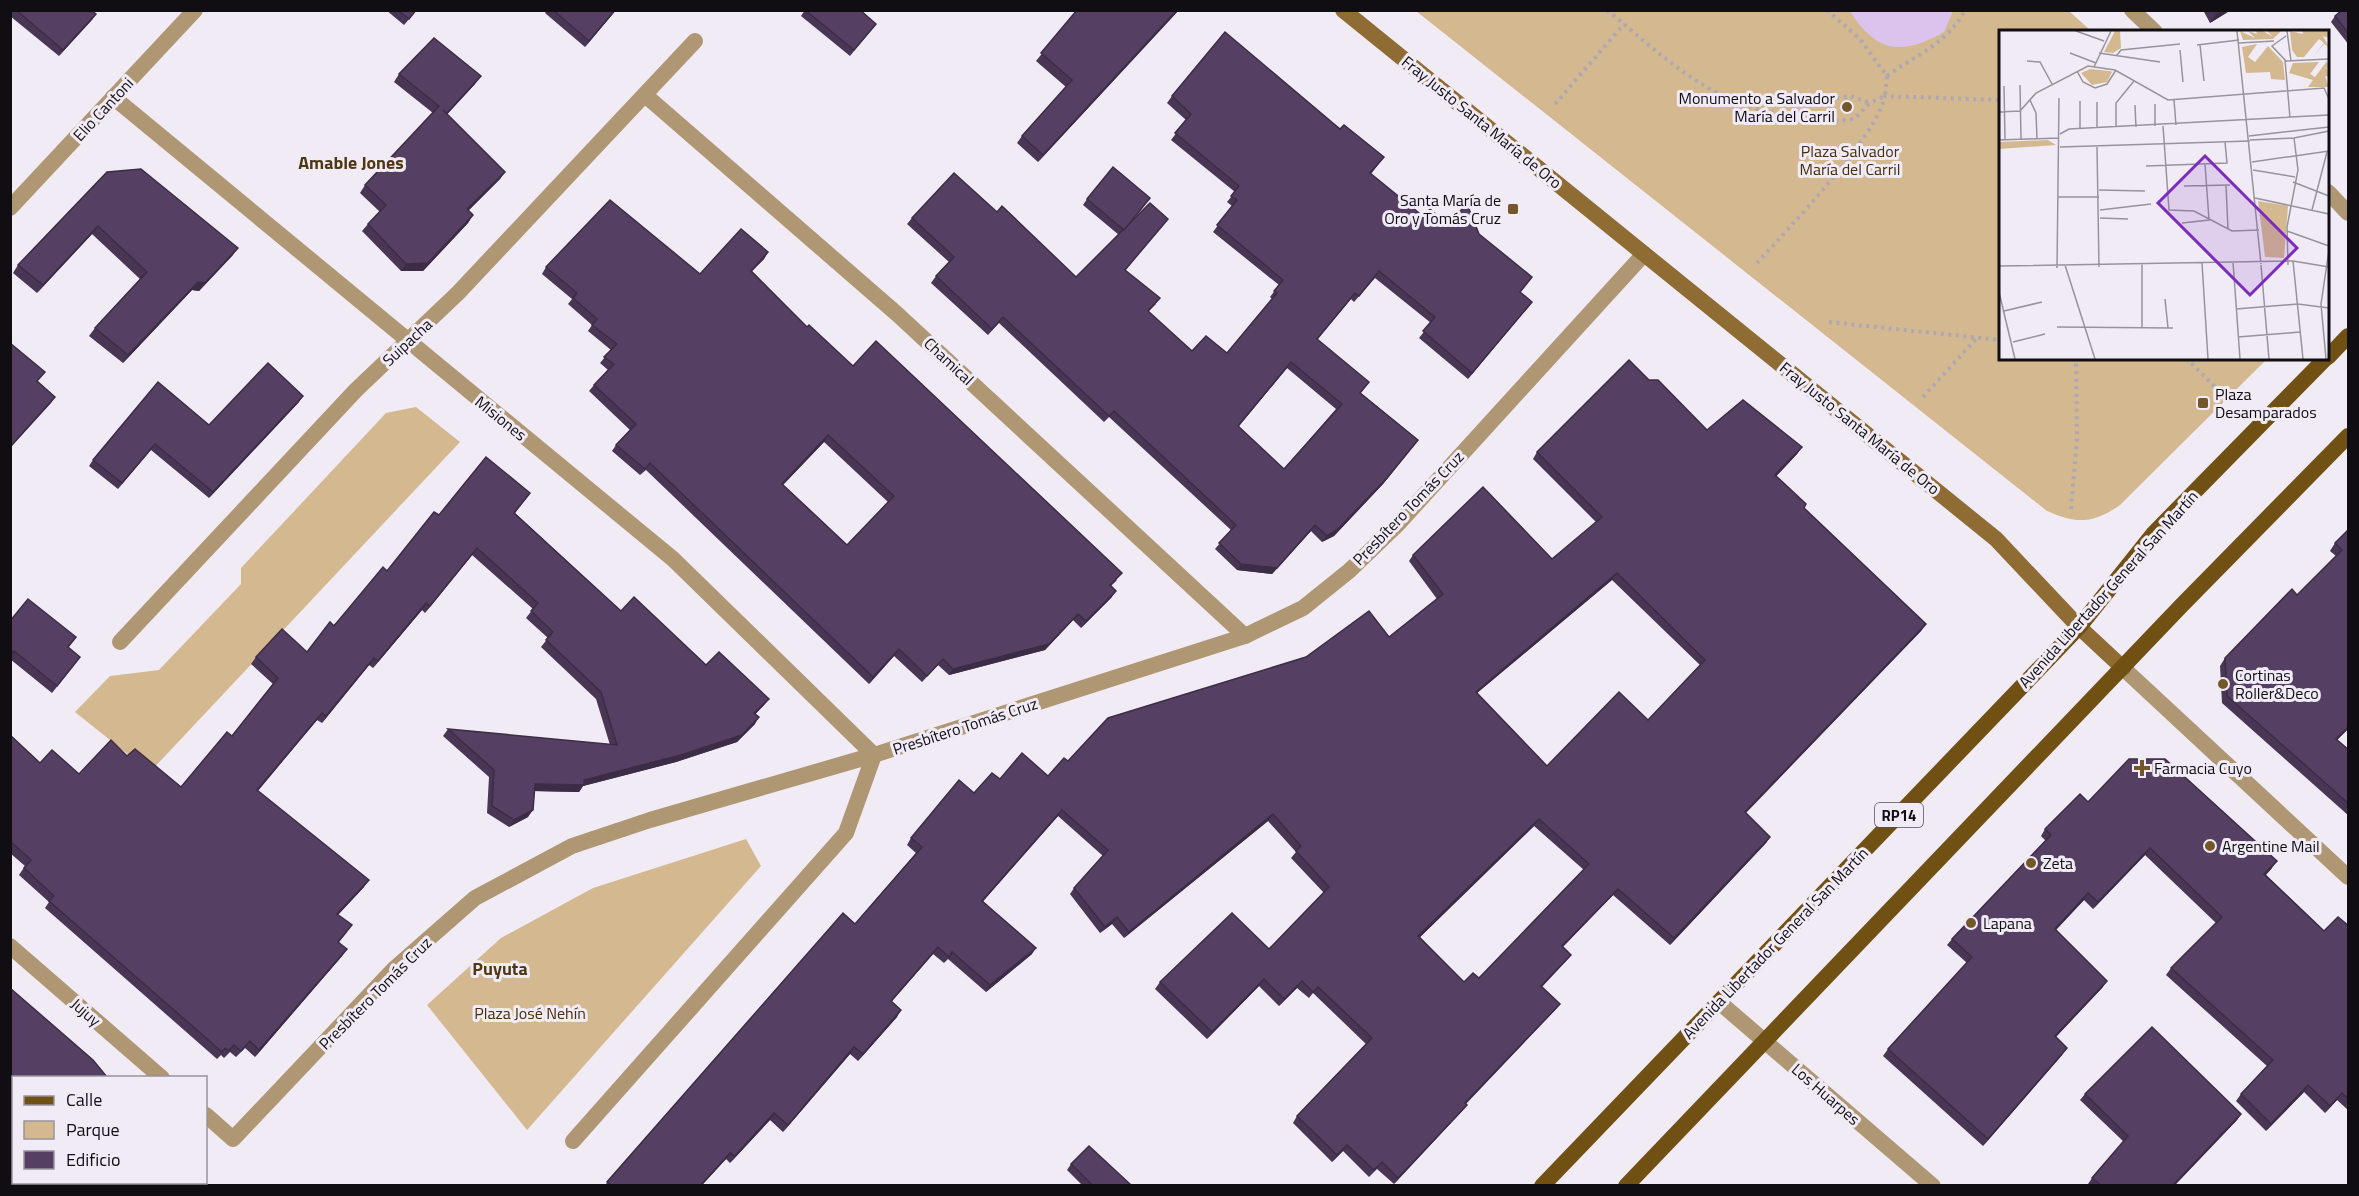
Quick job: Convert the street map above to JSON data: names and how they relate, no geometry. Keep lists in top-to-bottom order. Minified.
{"streets":{"main road":["Fray Justo Santa María de Oro","Avenida Libertador General San Martín","RP14"],"street":["Elio Cantoni","Suipacha","Chamical","Misiones","Presbítero Tomás Cruz","Jujuy","Los Huarpes"]},"crossings":[["Elio Cantoni","Misiones"],["Fray Justo Santa María de Oro","Presbítero Tomás Cruz"],["Fray Justo Santa María de Oro","Avenida Libertador General San Martín"],["Suipacha","Chamical"],["Suipacha","Misiones"],["Chamical","Presbítero Tomás Cruz"],["Misiones","Presbítero Tomás Cruz"],["Avenida Libertador General San Martín","Los Huarpes"]],"districts":["Amable Jones","Puyuta"],"parks":["Plaza Salvador María del Carril","Plaza José Nehín"],"places":{"other":["Monumento a Salvador María del Carril","Cortinas Roller&Deco","Argentine Mail","Zeta","Lapana"],"transit":["Santa María de Oro y Tomás Cruz","Plaza Desamparados"],"health":["Farmacia Cuyo"]},"legend":["Calle","Parque","Edificio"]}
